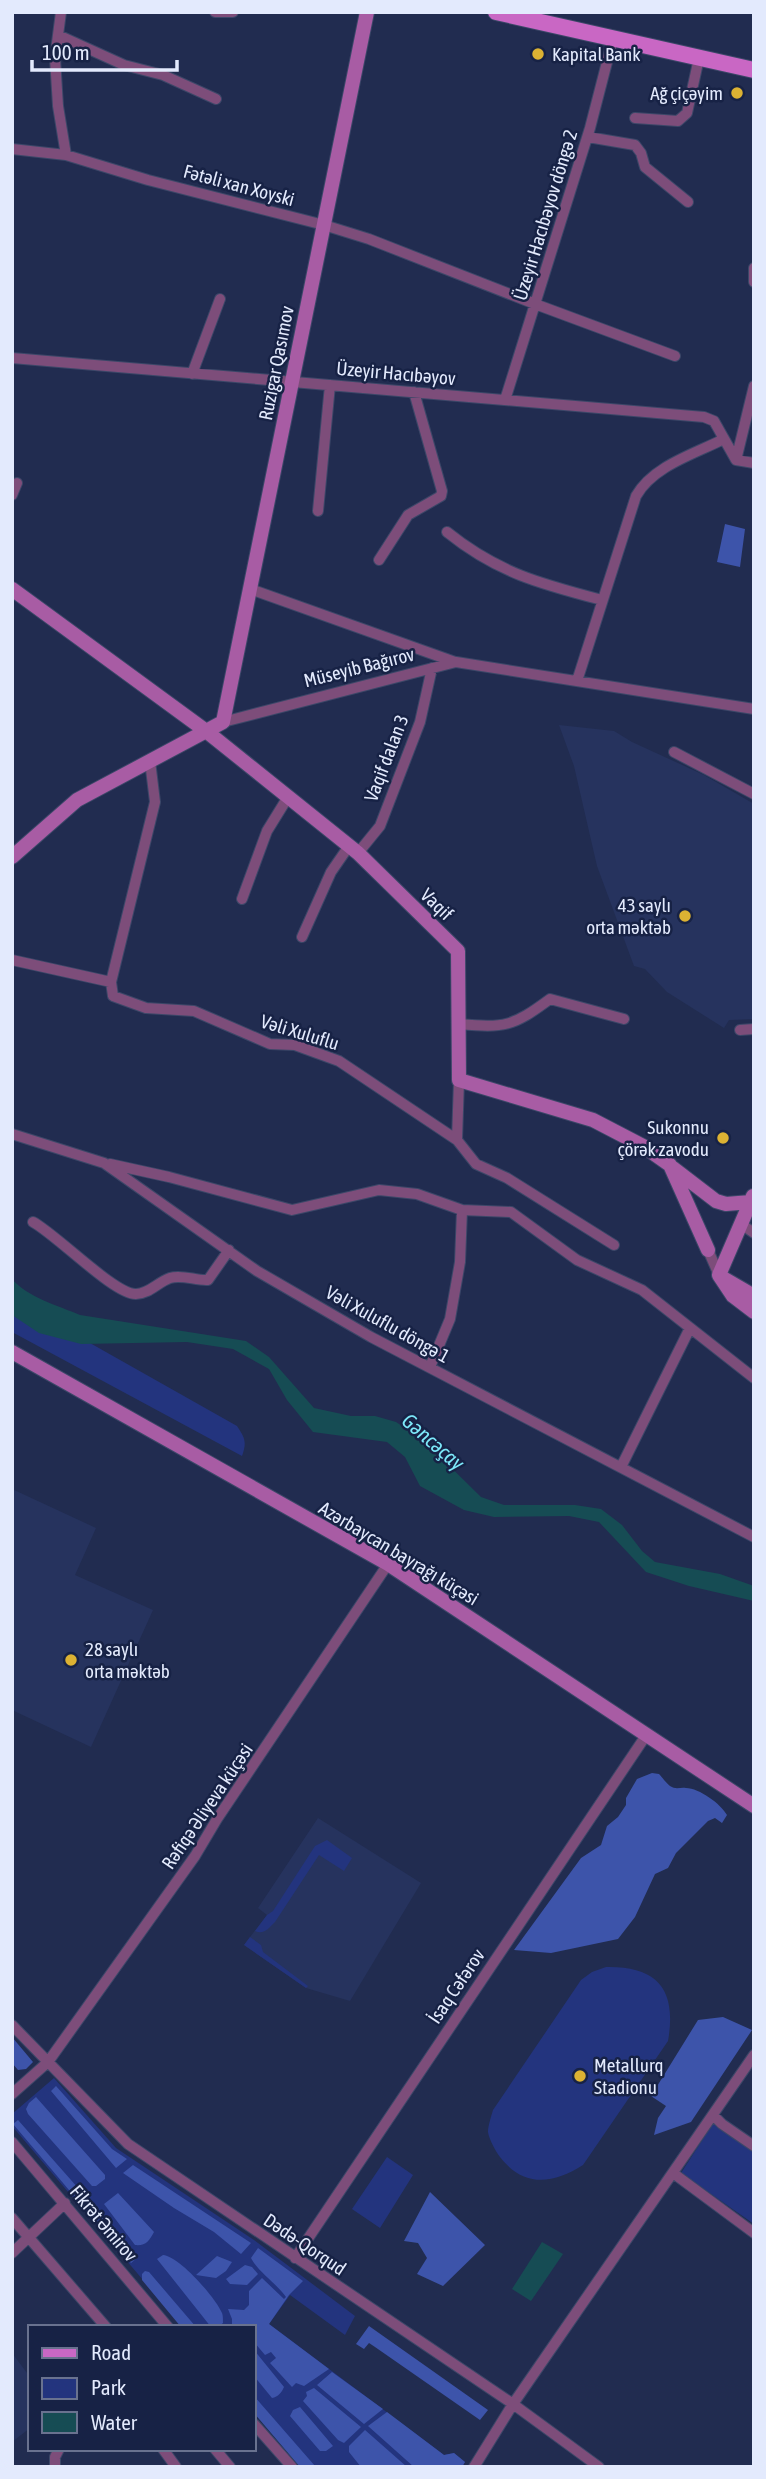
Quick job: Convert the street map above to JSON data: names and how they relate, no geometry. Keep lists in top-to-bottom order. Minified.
{"streets":{"street":["Fətəli xan Xoyski","Üzeyir Hacıbəyov döngə 2","Ruzigar Qasımov","Üzeyir Hacıbəyov","Müseyib Bağırov","Vaqif dalan 3","Vaqif","Vəli Xuluflu","Vəli Xuluflu döngə 1","Azərbaycan bayrağı küçəsi","Rəfiqə Əliyeva küçəsi","İsaq Cəfərov","Fikrət Əmirov","Dədə-Qorqud"]},"crossings":[["Fətəli xan Xoyski","Üzeyir Hacıbəyov döngə 2"],["Fətəli xan Xoyski","Ruzigar Qasımov"],["Üzeyir Hacıbəyov döngə 2","Üzeyir Hacıbəyov"],["Ruzigar Qasımov","Üzeyir Hacıbəyov"],["Ruzigar Qasımov","Müseyib Bağırov"],["Müseyib Bağırov","Vaqif dalan 3"],["Müseyib Bağırov","Vaqif"],["Vaqif dalan 3","Vaqif"],["Azərbaycan bayrağı küçəsi","Rəfiqə Əliyeva küçəsi"],["Azərbaycan bayrağı küçəsi","İsaq Cəfərov"],["Rəfiqə Əliyeva küçəsi","Dədə-Qorqud"],["İsaq Cəfərov","Dədə-Qorqud"]],"water":["Gəncəçay"],"places":["Kapital Bank","Ağ çiçəyim","43 saylı orta məktəb","Sukonnu çörək zavodu","28 saylı orta məktəb","Metallurq Stadionu"],"legend":["Road","Park","Water"],"scale_bar":"100 m"}
